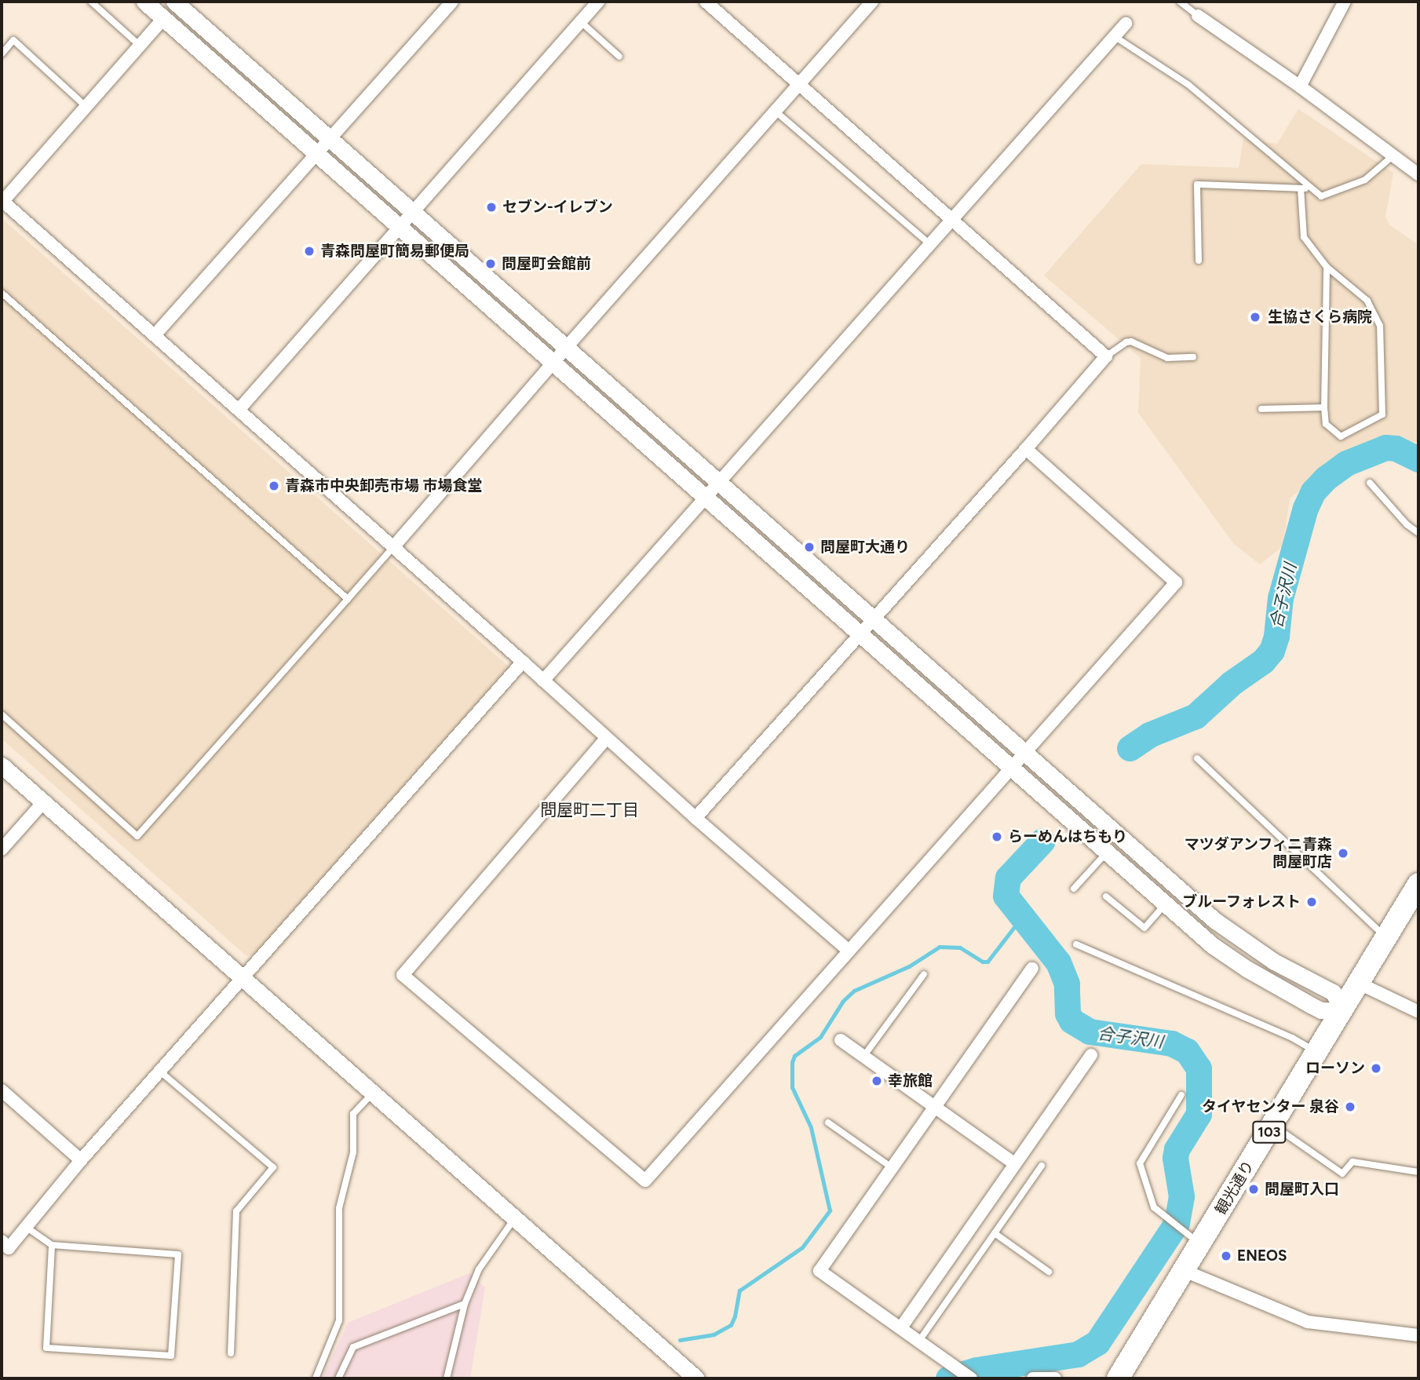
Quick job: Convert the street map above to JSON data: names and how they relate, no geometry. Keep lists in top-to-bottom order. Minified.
{"streets":{"highway":["103","観光通り"]},"districts":["問屋町二丁目"],"water":["合子沢川"],"places":["セブン-イレブン","青森問屋町簡易郵便局","問屋町会館前","生協さくら病院","青森市中央卸売市場 市場食堂","問屋町大通り","らーめんはちもり","マツダアンフィニ青森 問屋町店","ブルーフォレスト","ローソン","幸旅館","タイヤセンター 泉谷","問屋町入口","ENEOS"]}
